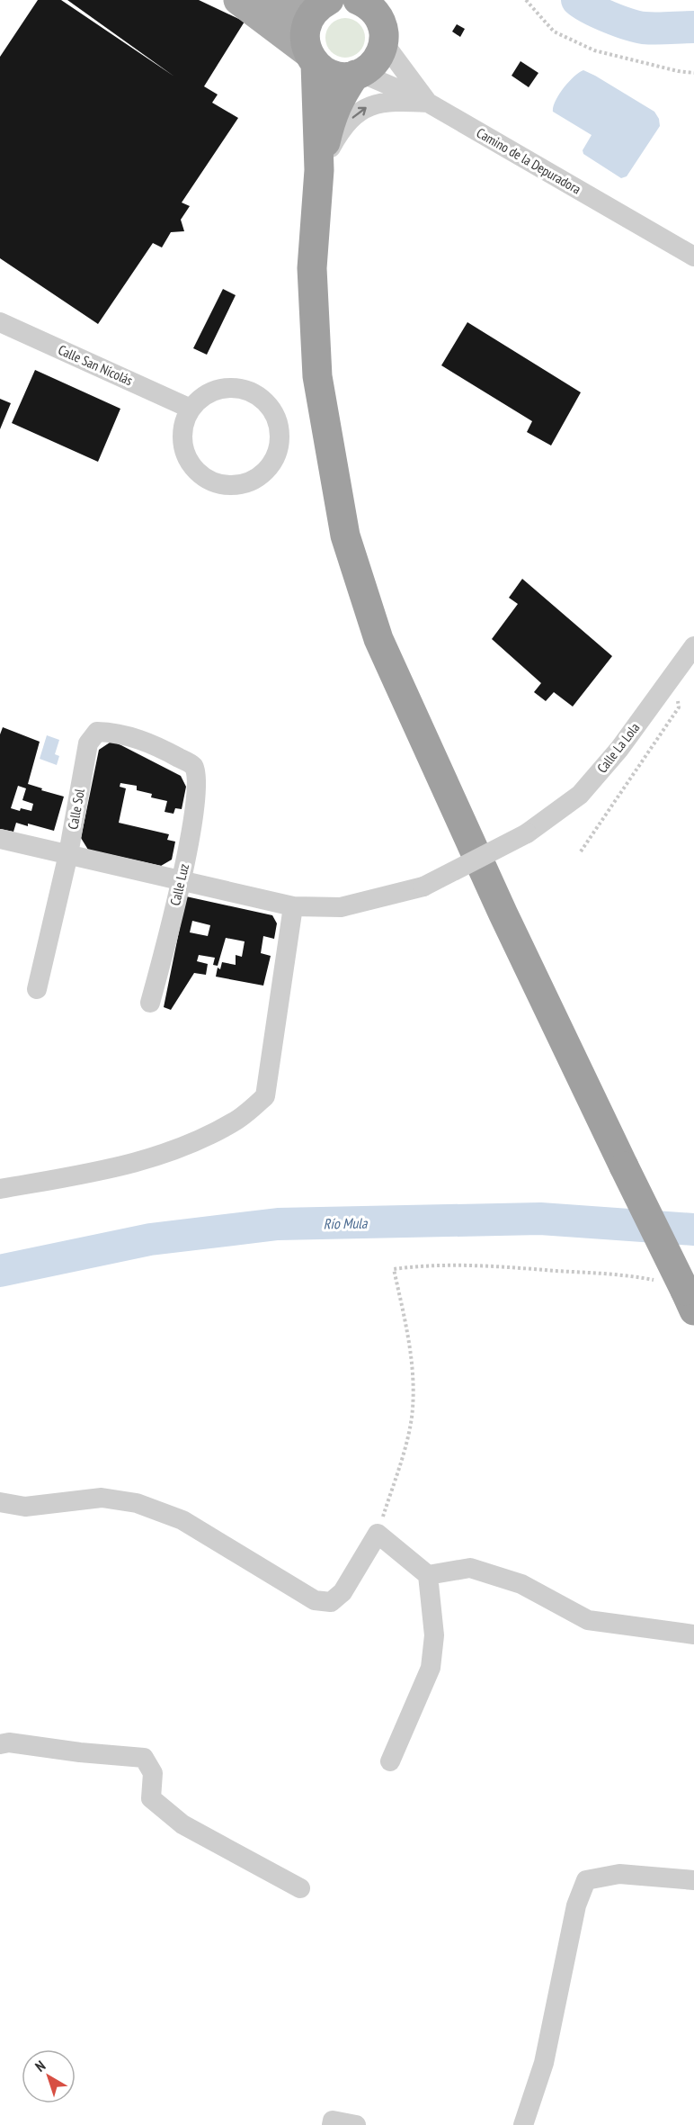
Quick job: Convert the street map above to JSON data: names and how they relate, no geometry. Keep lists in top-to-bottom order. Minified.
{"streets":{"street":["Camino de la Depuradora","Calle San Nicolás","Calle La Lola","Calle Sol","Calle Luz"]},"crossings":[["Calle La Lola","Calle Sol"],["Calle La Lola","Calle Luz"],["Calle Sol","Calle Luz"]],"water":["Río Mula"],"north":"top left"}
